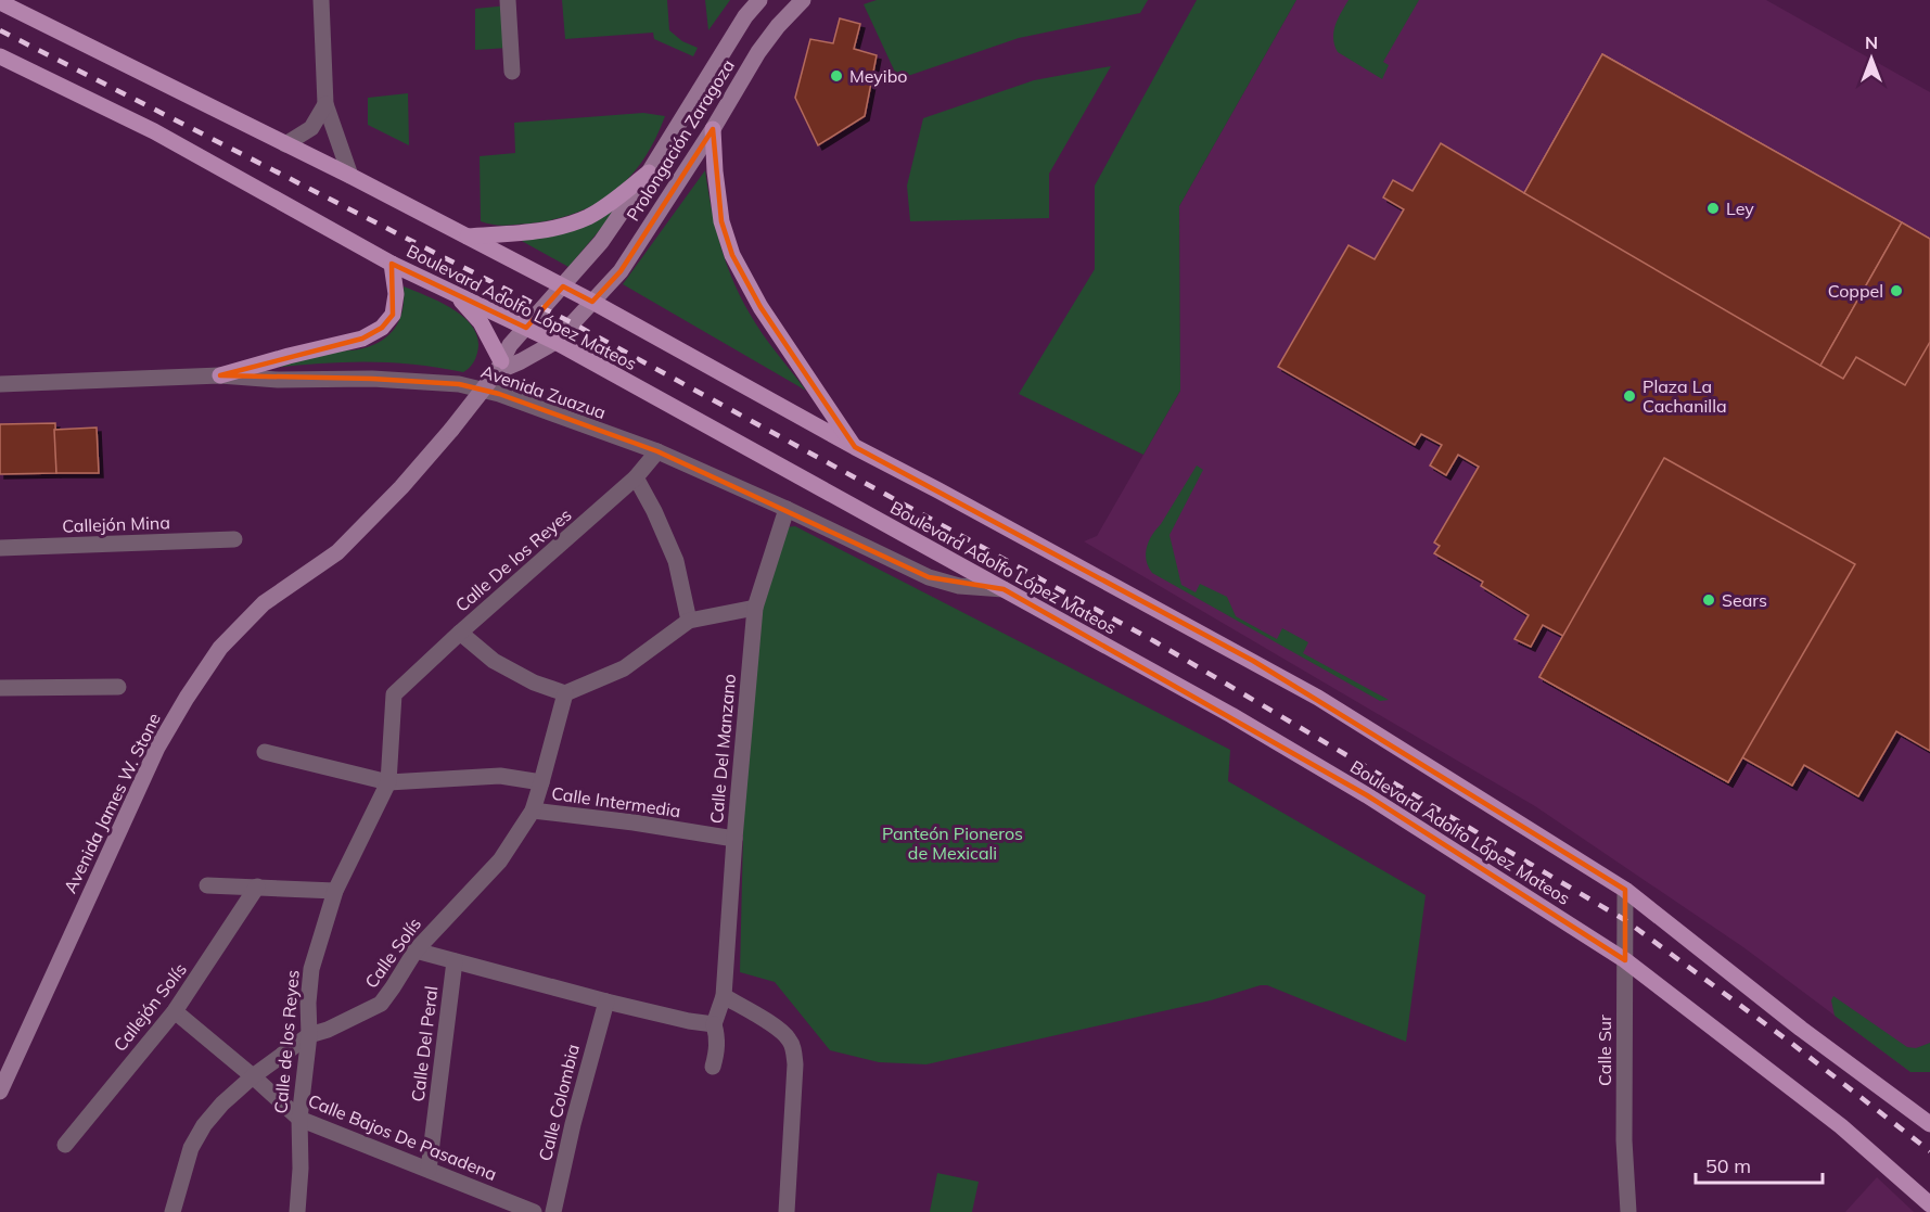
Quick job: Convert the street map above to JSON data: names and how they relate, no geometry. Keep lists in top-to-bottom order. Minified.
{"streets":{"main road":["Prolongación Zaragoza","Boulevard Adolfo López Mateos","Avenida James W. Stone"],"street":["Avenida Zuazua","Callejón Mina","Calle De los Reyes","Calle Del Manzano","Calle Intermedia","Calle Solís","Callejón Solís","Calle de los Reyes","Calle Del Peral","Calle Sur","Calle Colombia","Calle Bajos De Pasadena"]},"crossings":[["Prolongación Zaragoza","Boulevard Adolfo López Mateos"],["Prolongación Zaragoza","Avenida James W. Stone"],["Boulevard Adolfo López Mateos","Avenida Zuazua"],["Boulevard Adolfo López Mateos","Avenida James W. Stone"],["Boulevard Adolfo López Mateos","Calle Sur"],["Avenida Zuazua","Calle De los Reyes"],["Avenida Zuazua","Calle Del Manzano"],["Calle De los Reyes","Calle de los Reyes"],["Calle Del Manzano","Calle Intermedia"],["Calle Intermedia","Calle Solís"],["Calle Intermedia","Calle de los Reyes"],["Calle Solís","Calle de los Reyes"],["Calle Solís","Calle Bajos De Pasadena"],["Callejón Solís","Calle Bajos De Pasadena"],["Calle de los Reyes","Calle Bajos De Pasadena"],["Calle Del Peral","Calle Bajos De Pasadena"]],"parks":["Panteón Pioneros de Mexicali"],"places":["Meyibo","Ley","Coppel","Plaza La Cachanilla","Sears"],"scale_bar":"50 m","north":"top"}
